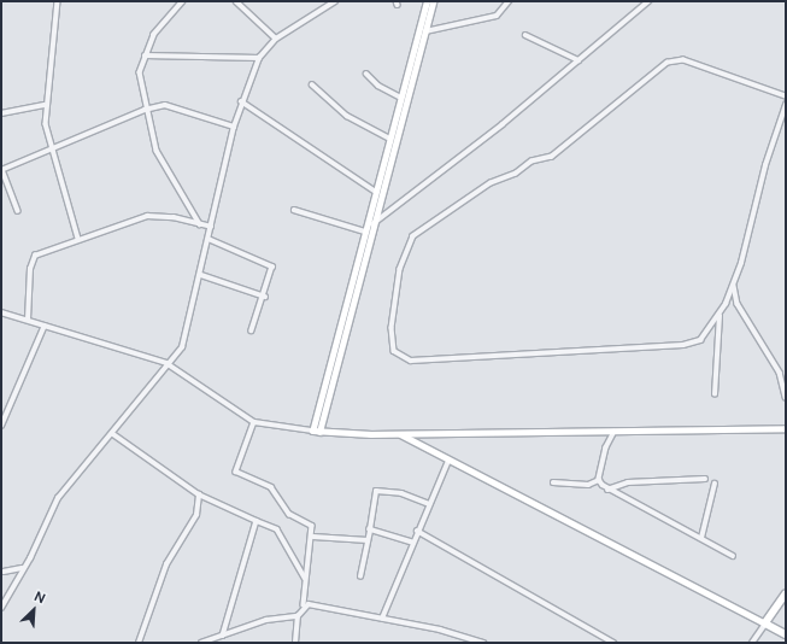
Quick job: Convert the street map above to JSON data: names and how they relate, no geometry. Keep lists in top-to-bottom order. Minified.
{"north":"top right"}
